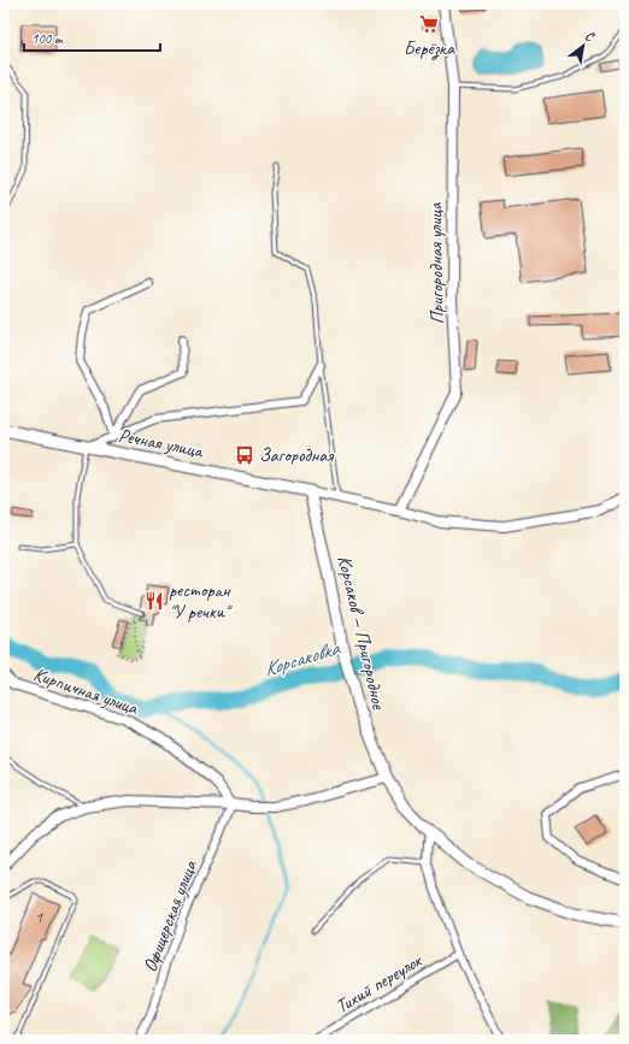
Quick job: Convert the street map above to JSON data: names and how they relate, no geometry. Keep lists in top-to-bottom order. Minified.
{"streets":{"main road":["Речная улица","Корсаков — Пригородное"],"street":["Пригородная улица","Кирпичная улица","Офицерская улица","Тихий переулок"]},"crossings":[["Речная улица","Корсаков — Пригородное"],["Кирпичная улица","Офицерская улица"]],"water":["Корсаковка"],"places":{"supermarket":["Берёзка"],"bus stop":["Загородная"],"restaurant":["ресторан \"У речки\""]},"house_numbers":["1"],"scale_bar":"100 m","north":"top right"}
